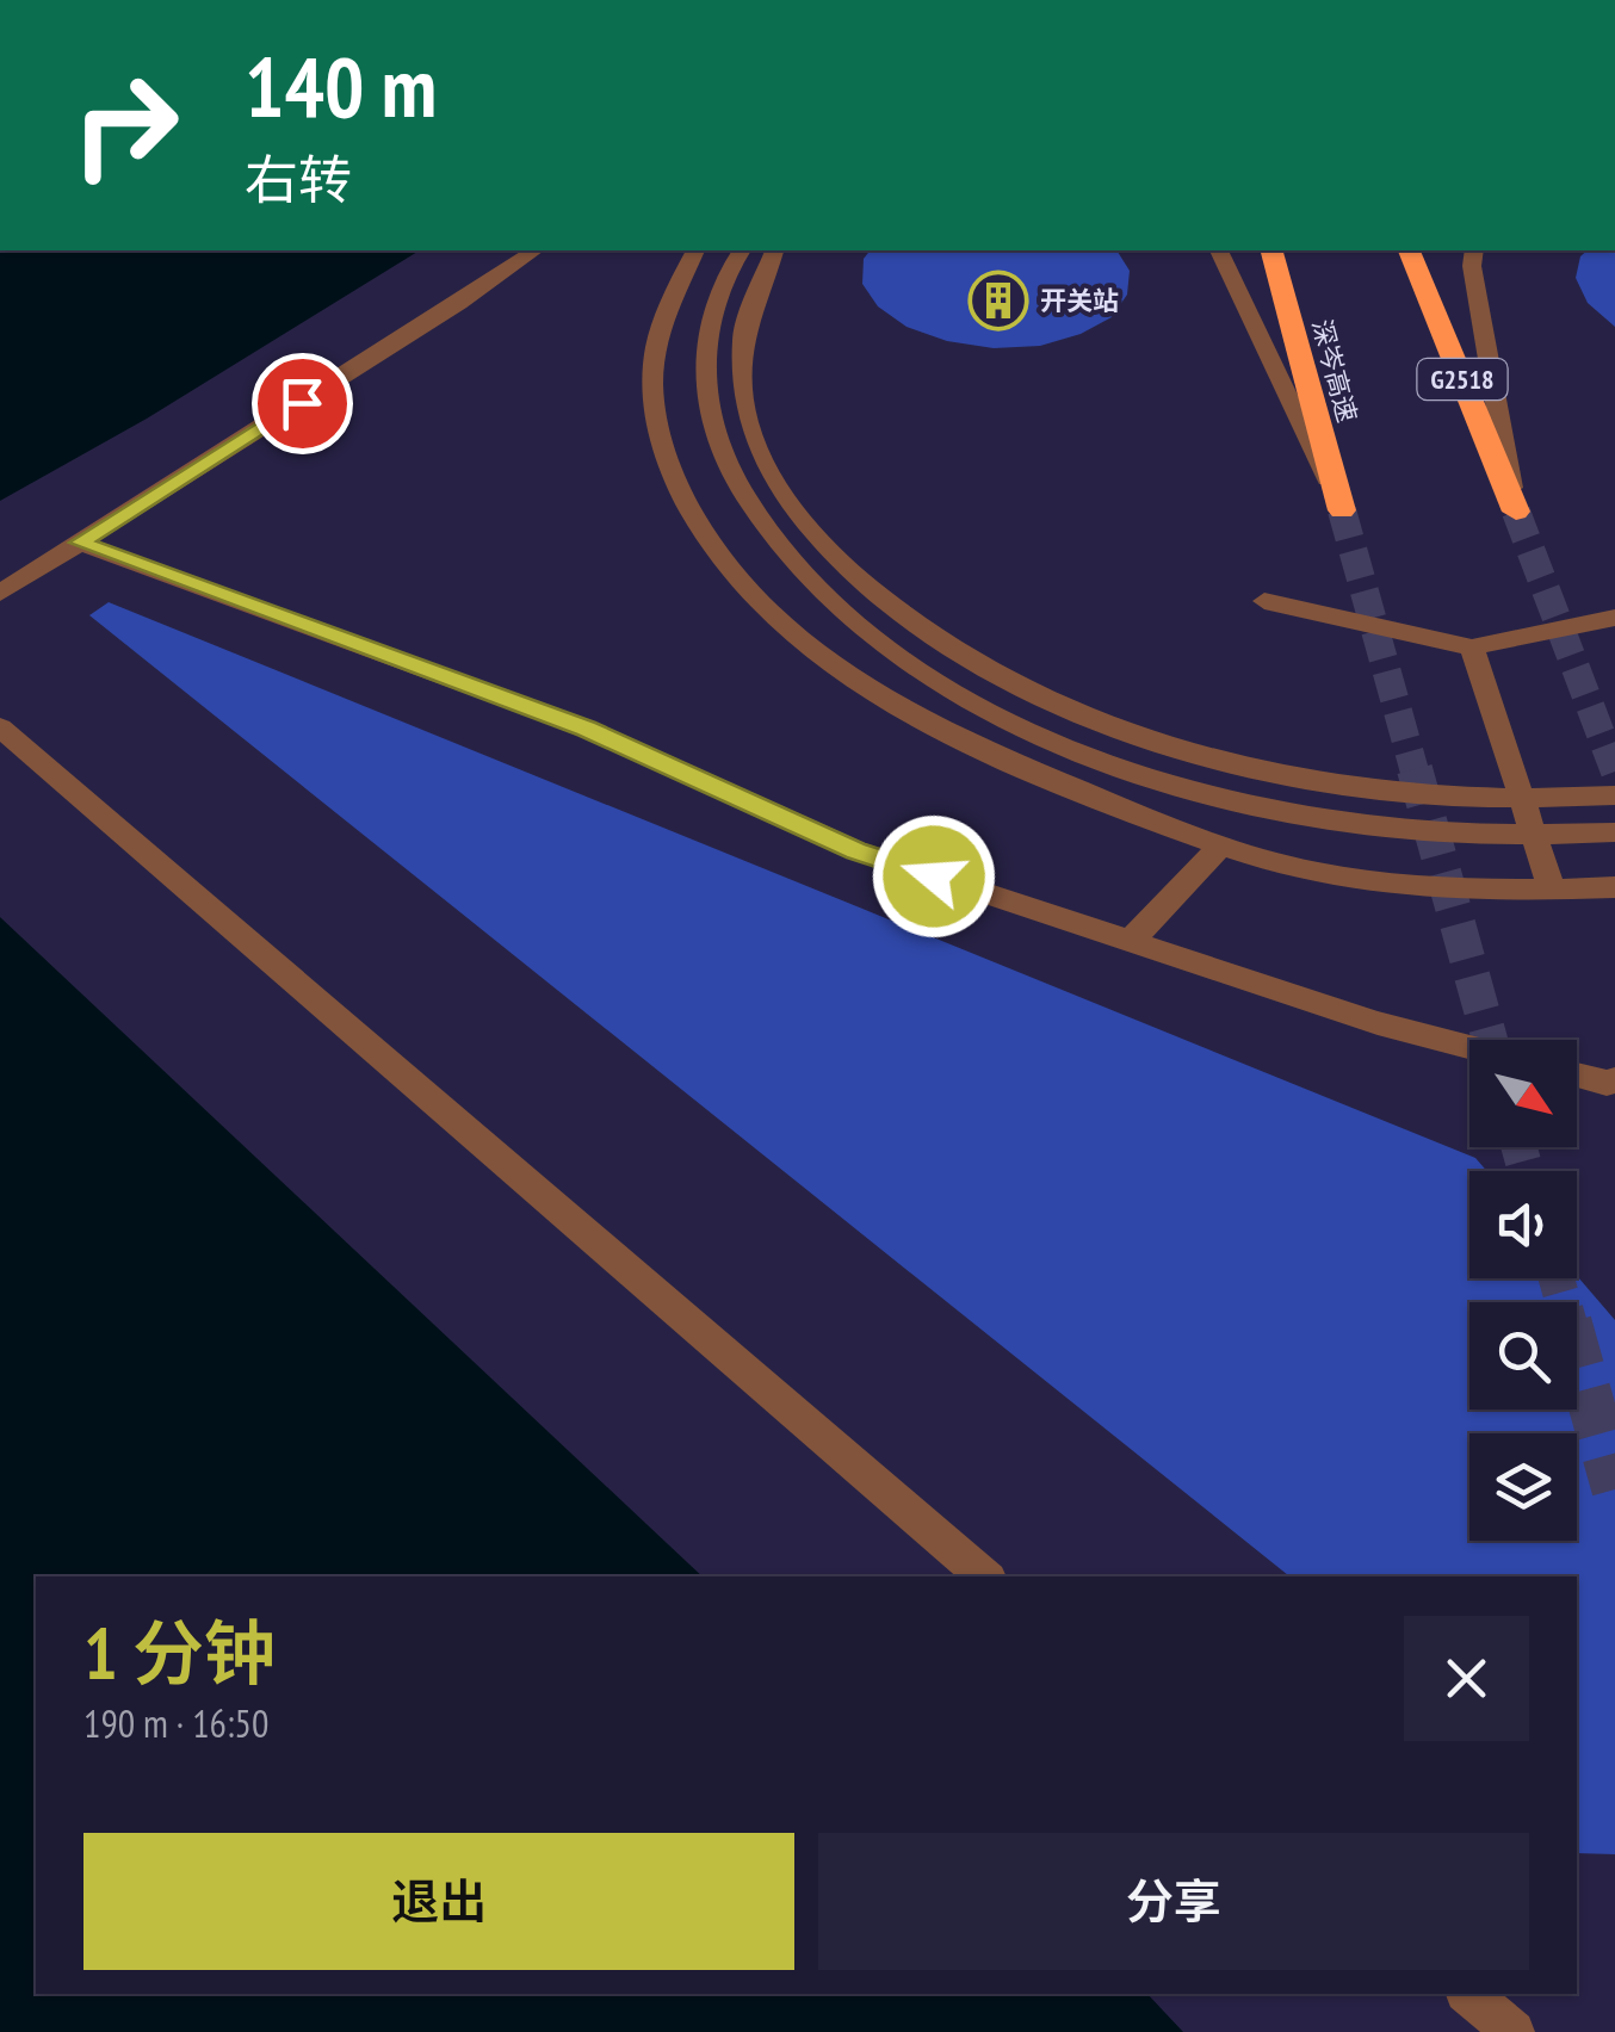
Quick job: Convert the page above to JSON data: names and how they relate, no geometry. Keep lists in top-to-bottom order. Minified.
{"streets":{"highway":["深岑高速","G2518"]},"places":{"building":["开关站"]},"north":"bottom right","page":{"turn":["140 m","右转"],"heading":["1 分钟","190 m · 16:50"],"buttons":["退出","分享"]}}
